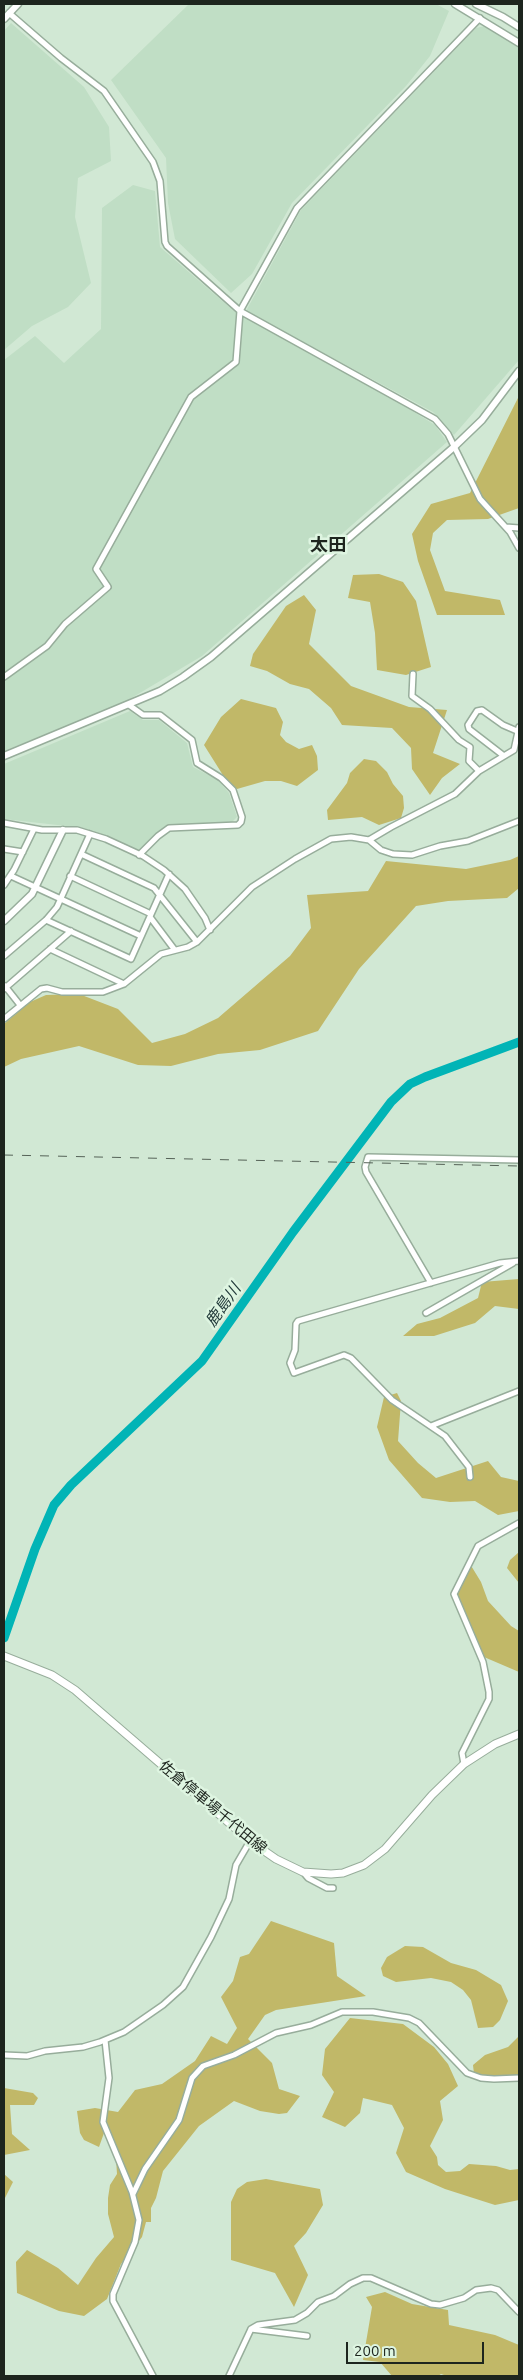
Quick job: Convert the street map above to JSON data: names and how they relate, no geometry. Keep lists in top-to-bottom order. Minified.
{"streets":{"main road":["佐倉停車場千代田線"]},"districts":["太田"],"water":["鹿島川"],"scale_bar":"200 m"}
